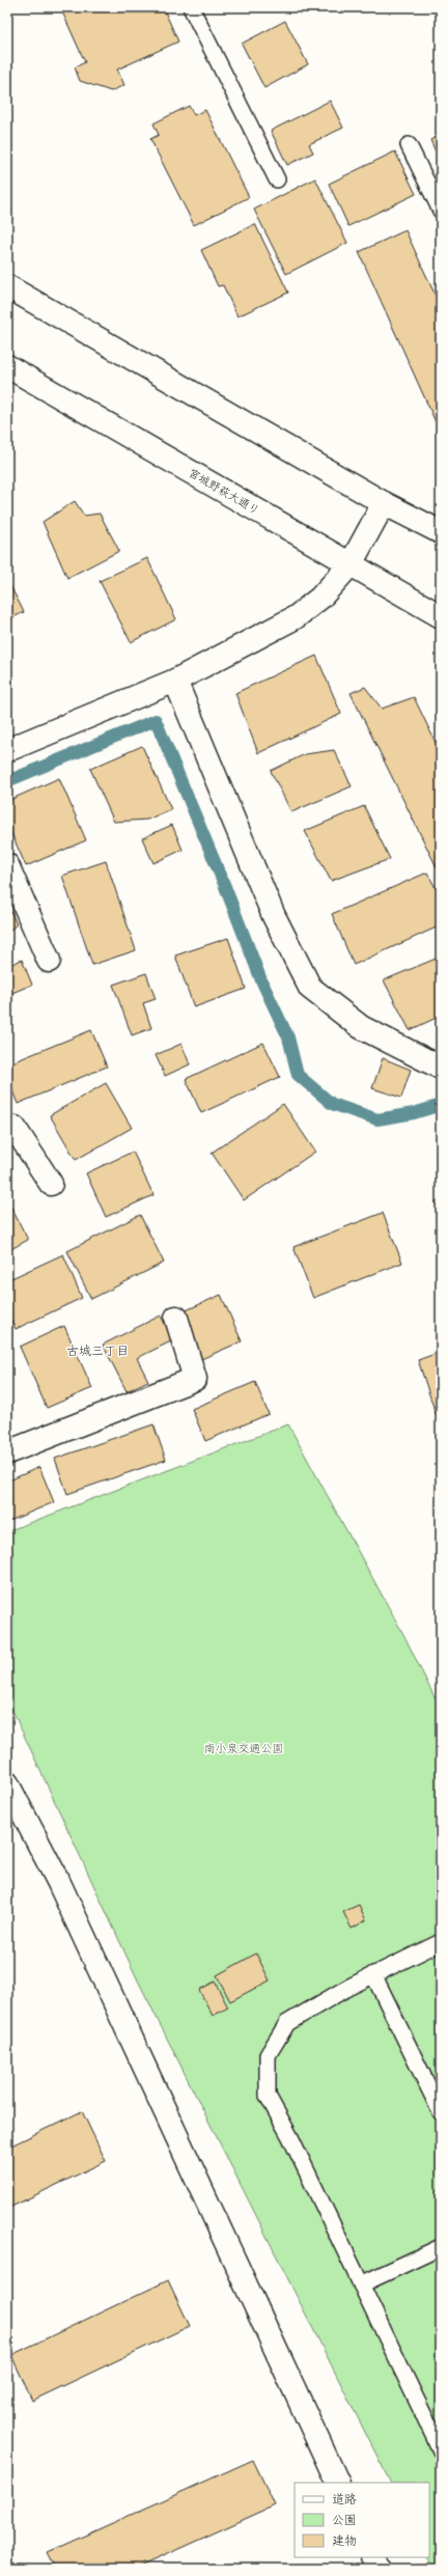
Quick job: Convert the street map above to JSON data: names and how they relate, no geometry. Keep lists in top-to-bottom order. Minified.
{"streets":{"street":["宮城野萩大通り"]},"districts":["古城三丁目"],"parks":["南小泉交通公園"],"legend":["道路","公園","建物"]}
